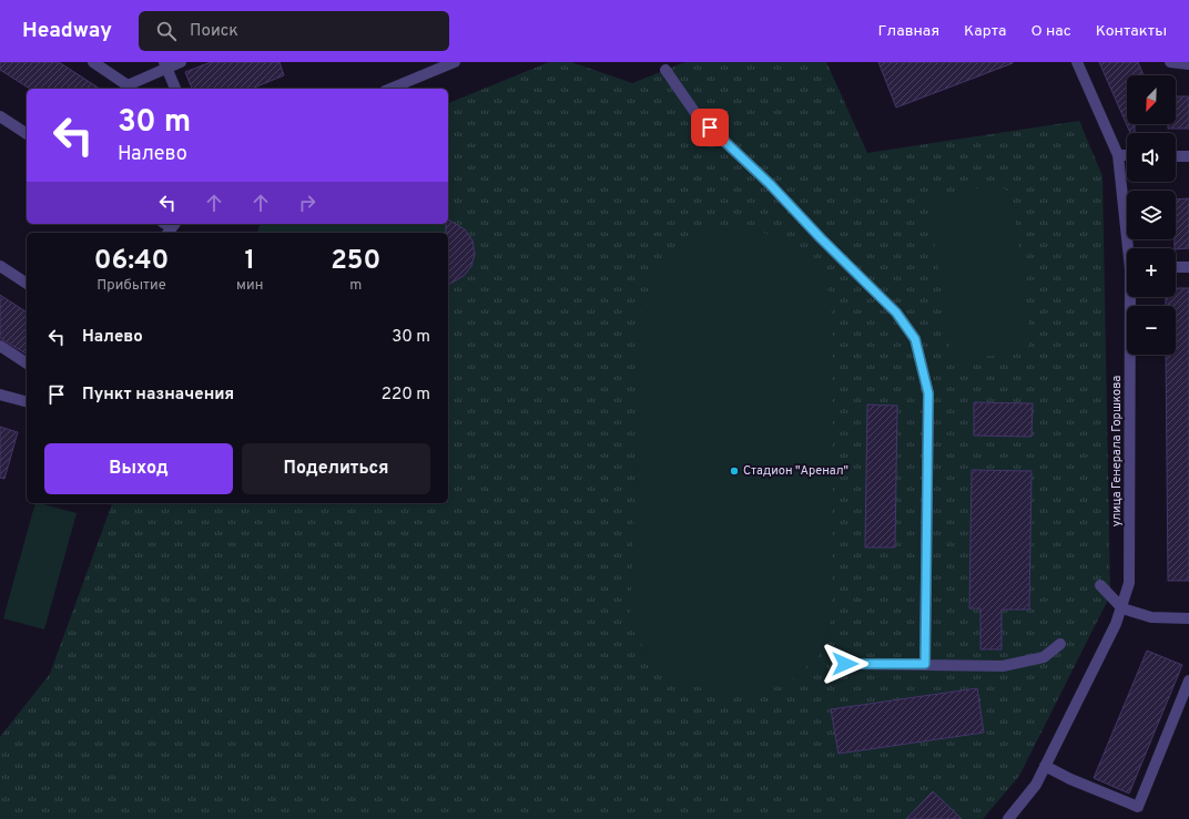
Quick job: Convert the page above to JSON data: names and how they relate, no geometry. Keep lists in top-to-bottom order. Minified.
{"streets":{"street":["улица Генерала Горшкова"]},"places":["Стадион \"Аренал\""],"north":"bottom left","page":{"header":"Headway","search":"Поиск","nav":["Главная","Карта","О нас","Контакты"],"map_buttons":["+","−"],"turn":["30 m","Налево"],"eta":["06:40","Прибытие","1","мин","250","m"],"list":[{"name":"Налево","value":"30 m"},{"name":"Пункт назначения","value":"220 m"}],"buttons":["Выход","Поделиться"]}}
